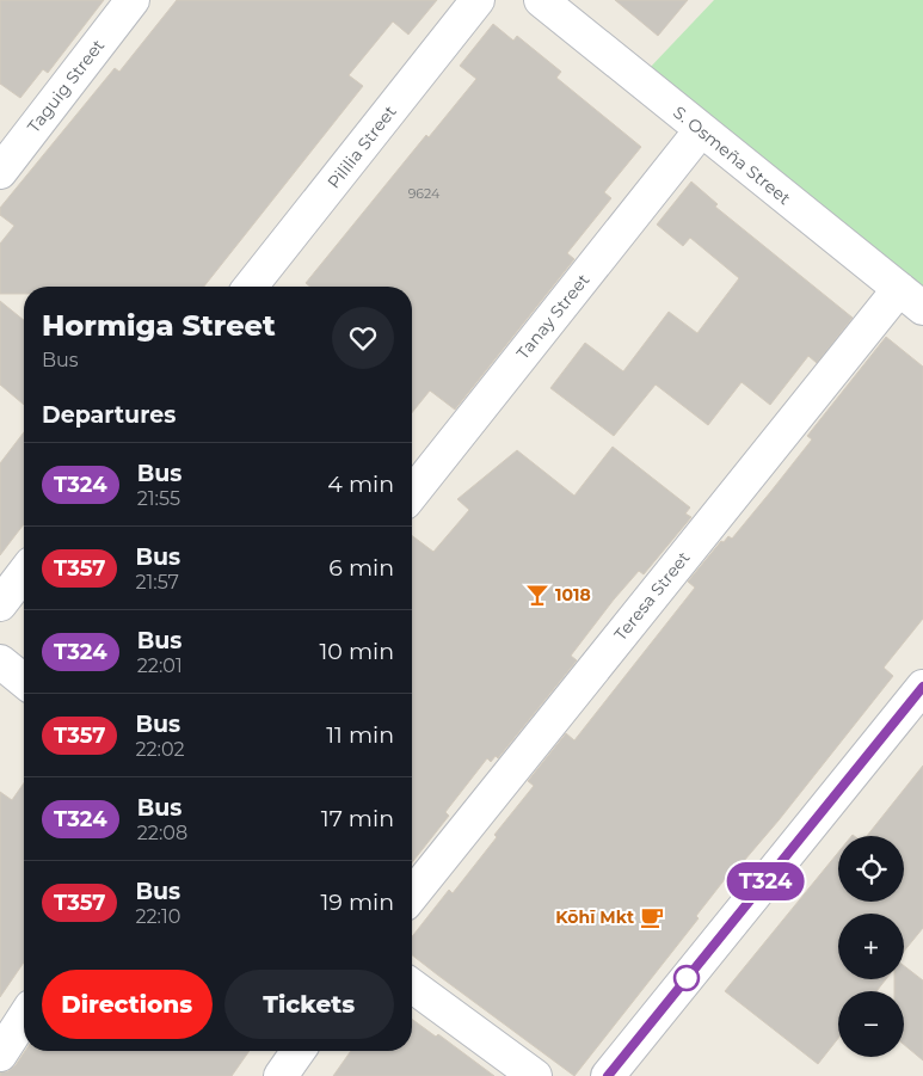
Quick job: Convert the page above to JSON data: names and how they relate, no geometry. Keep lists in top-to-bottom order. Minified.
{"streets":{"street":["Taguig Street","Pililia Street","S. Osmeña Street","Tanay Street","Teresa Street"]},"crossings":[["S. Osmeña Street","Tanay Street"],["S. Osmeña Street","Teresa Street"]],"places":{"bar":["1018"],"cafe":["Kōhī Mkt"]},"lines":["bus line T324"],"house_numbers":["9624"],"page":{"on_map":"T324","heading":[["Hormiga Street","Bus"],"Departures"],"list":[{"mark":"T324","name":"Bus","note":"21:55","value":"4 min"},{"mark":"T357","name":"Bus","note":"21:57","value":"6 min"},{"mark":"T324","name":"Bus","note":"22:01","value":"10 min"},{"mark":"T357","name":"Bus","note":"22:02","value":"11 min"},{"mark":"T324","name":"Bus","note":"22:08","value":"17 min"},{"mark":"T357","name":"Bus","note":"22:10","value":"19 min"}],"map_buttons":["+","−"],"buttons":["Directions","Tickets"]}}
